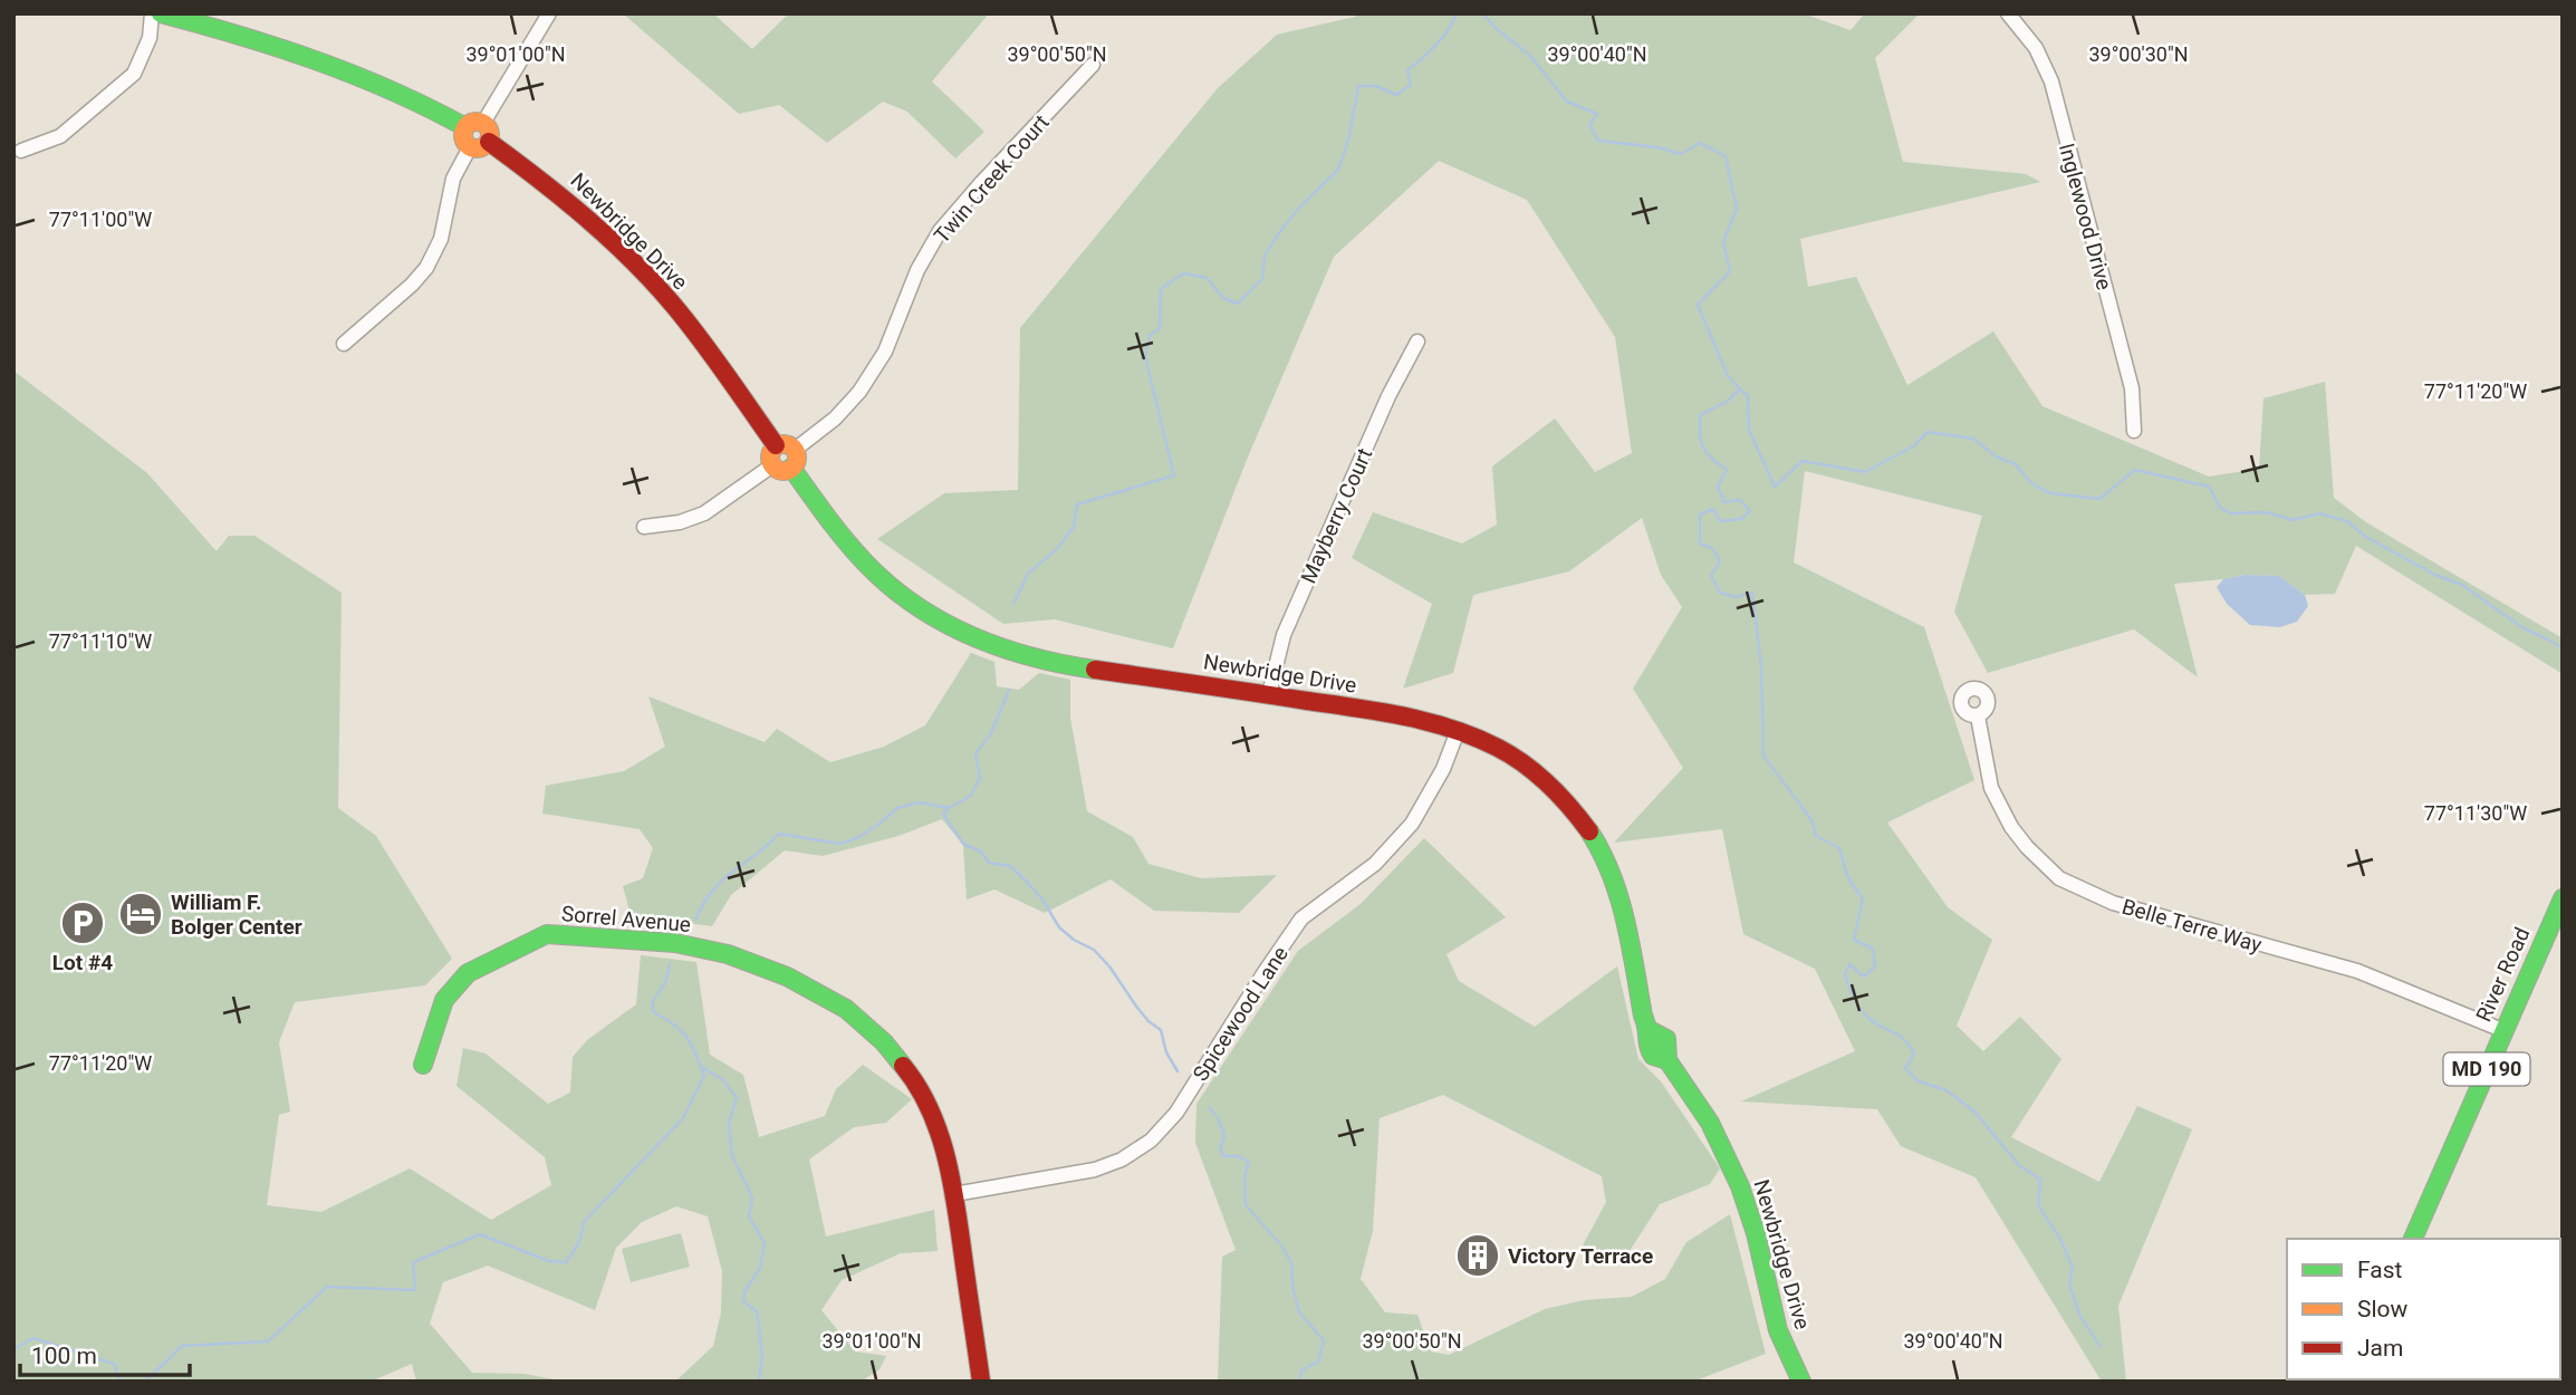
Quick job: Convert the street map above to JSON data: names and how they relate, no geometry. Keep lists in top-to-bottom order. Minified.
{"streets":{"street":["Twin Creek Court","Inglewood Drive","Newbridge Drive","Mayberry Court","Sorrel Avenue","Belle Terre Way","River Road","Spicewood Lane","MD 190"]},"crossings":[["Twin Creek Court","Newbridge Drive"],["Newbridge Drive","Mayberry Court"],["Newbridge Drive","Spicewood Lane"],["Sorrel Avenue","Spicewood Lane"],["Belle Terre Way","River Road"]],"places":{"hotel":["William F. Bolger Center"],"parking":["Lot #4"],"building":["Victory Terrace"]},"legend":["Fast","Slow","Jam"],"scale_bar":"100 m","coordinates":["39°01'00\"N","39°00'50\"N","39°00'40\"N","39°00'30\"N","77°11'00\"W","77°11'20\"W","77°11'10\"W","77°11'30\"W"]}
